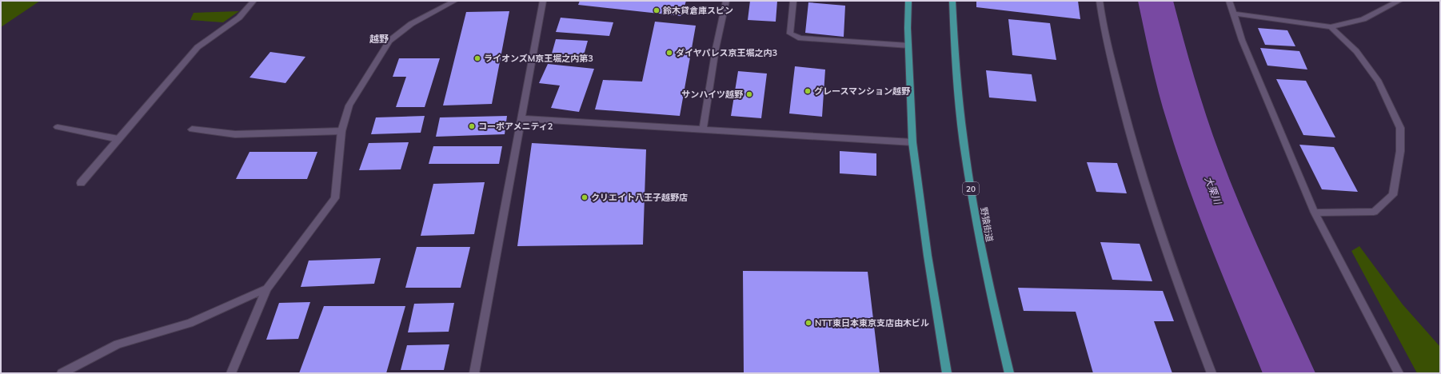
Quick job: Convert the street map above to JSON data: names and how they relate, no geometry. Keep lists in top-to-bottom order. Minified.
{"streets":{"main road":["20","野猿街道"]},"districts":["越野"],"water":["大栗川"],"places":["鈴木貸倉庫スピン","ダイヤパレス京王堀之内3","ライオンズM京王堀之内第3","グレースマンション越野","サンハイツ越野","コーポアメニティ2","クリエイト八王子越野店","NTT東日本東京支店由木ビル"]}
